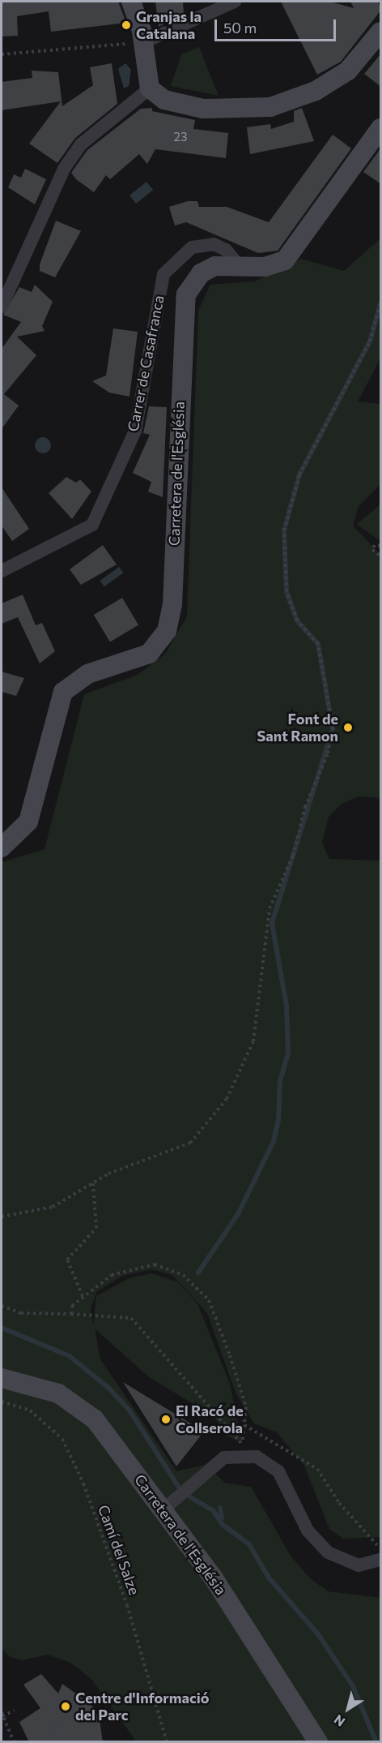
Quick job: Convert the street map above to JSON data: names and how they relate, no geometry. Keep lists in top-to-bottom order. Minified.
{"streets":{"main road":["Carretera de l'Església"],"street":["Carrer de Casafranca"],"path":["Camí del Salze"]},"crossings":[["Carrer de Casafranca","Carretera de l'Església"]],"places":["Granjas la Catalana","Font de Sant Ramon","El Racó de Collserola","Centre d'Informació del Parc"],"house_numbers":["23"],"scale_bar":"50 m","north":"bottom left"}
